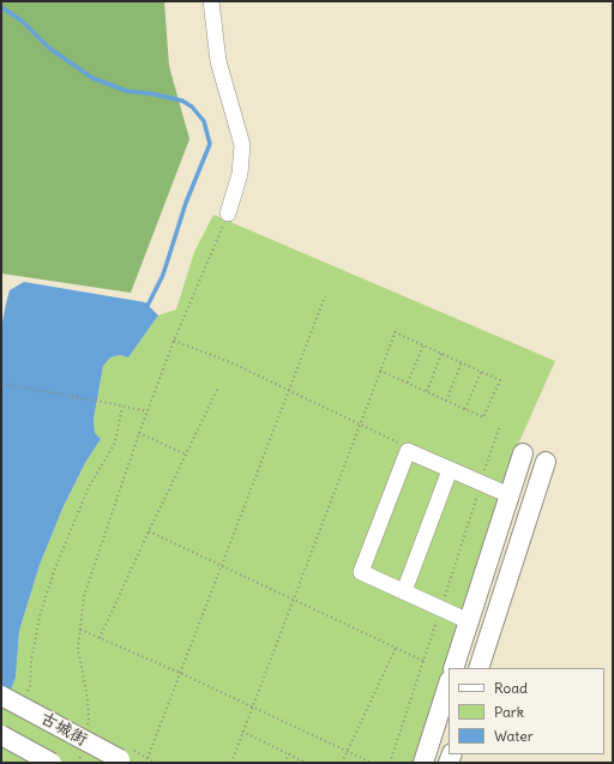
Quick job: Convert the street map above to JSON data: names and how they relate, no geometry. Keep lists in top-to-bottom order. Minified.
{"streets":{"main road":["古城街"]},"legend":["Road","Park","Water"]}
